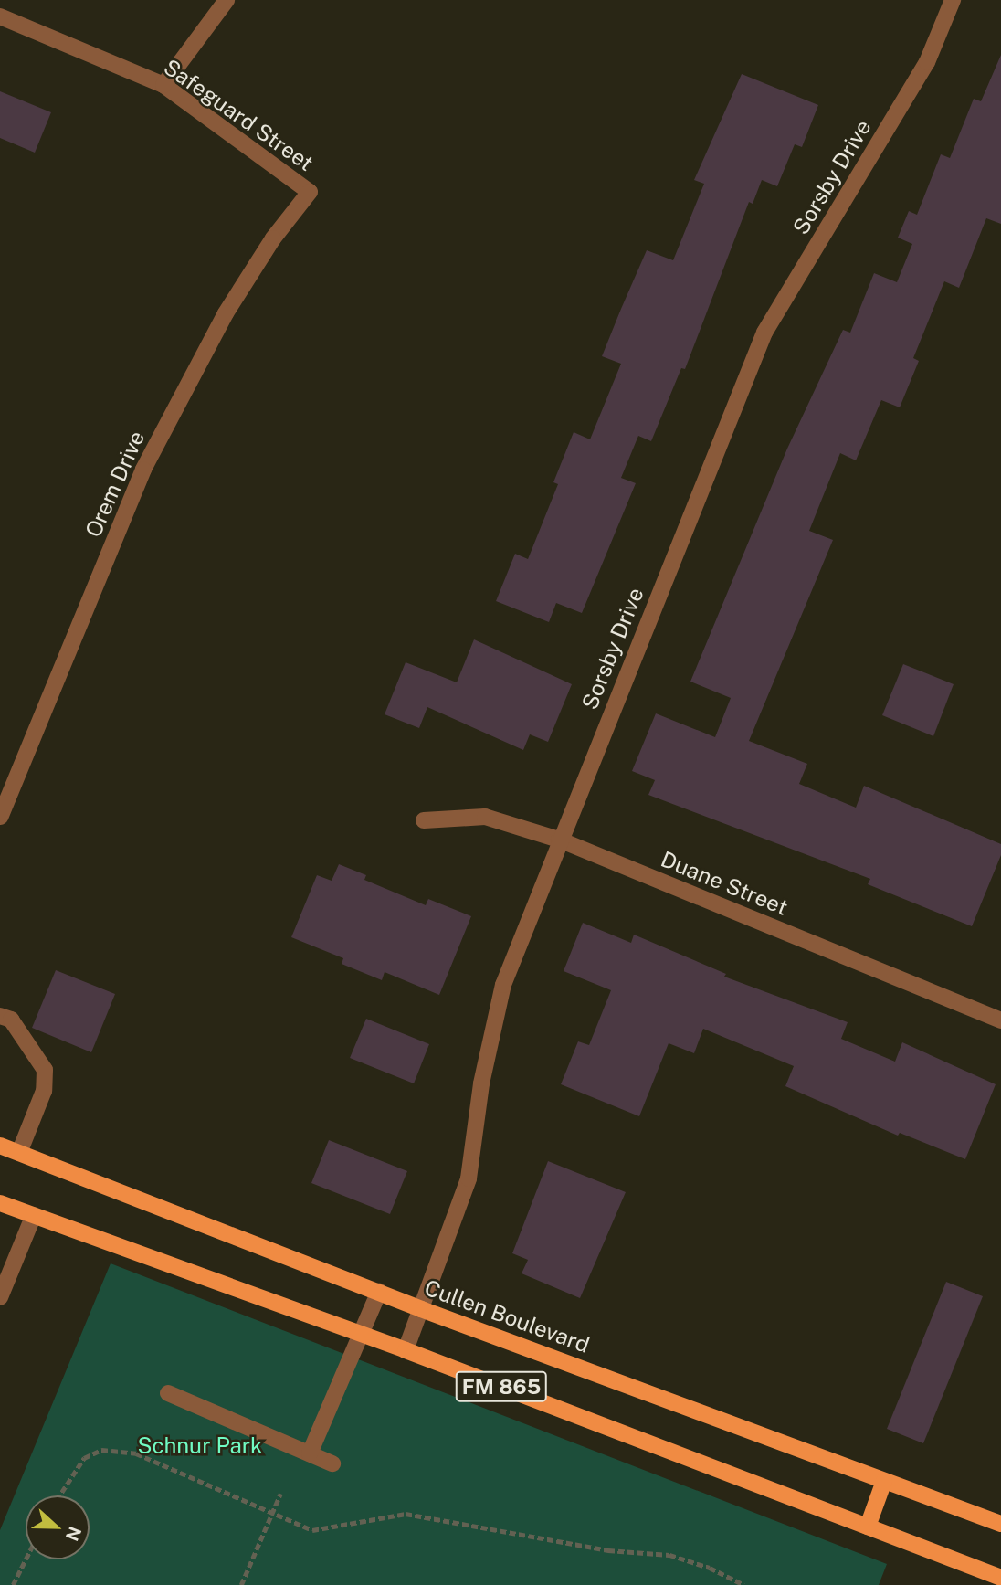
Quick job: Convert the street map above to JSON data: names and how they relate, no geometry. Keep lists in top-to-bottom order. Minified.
{"streets":{"main road":["Cullen Boulevard","FM 865"],"street":["Safeguard Street","Sorsby Drive","Orem Drive","Duane Street"]},"crossings":[["Safeguard Street","Orem Drive"],["Sorsby Drive","Duane Street"],["Sorsby Drive","Cullen Boulevard"],["Sorsby Drive","FM 865"]],"parks":["Schnur Park"],"north":"right"}
